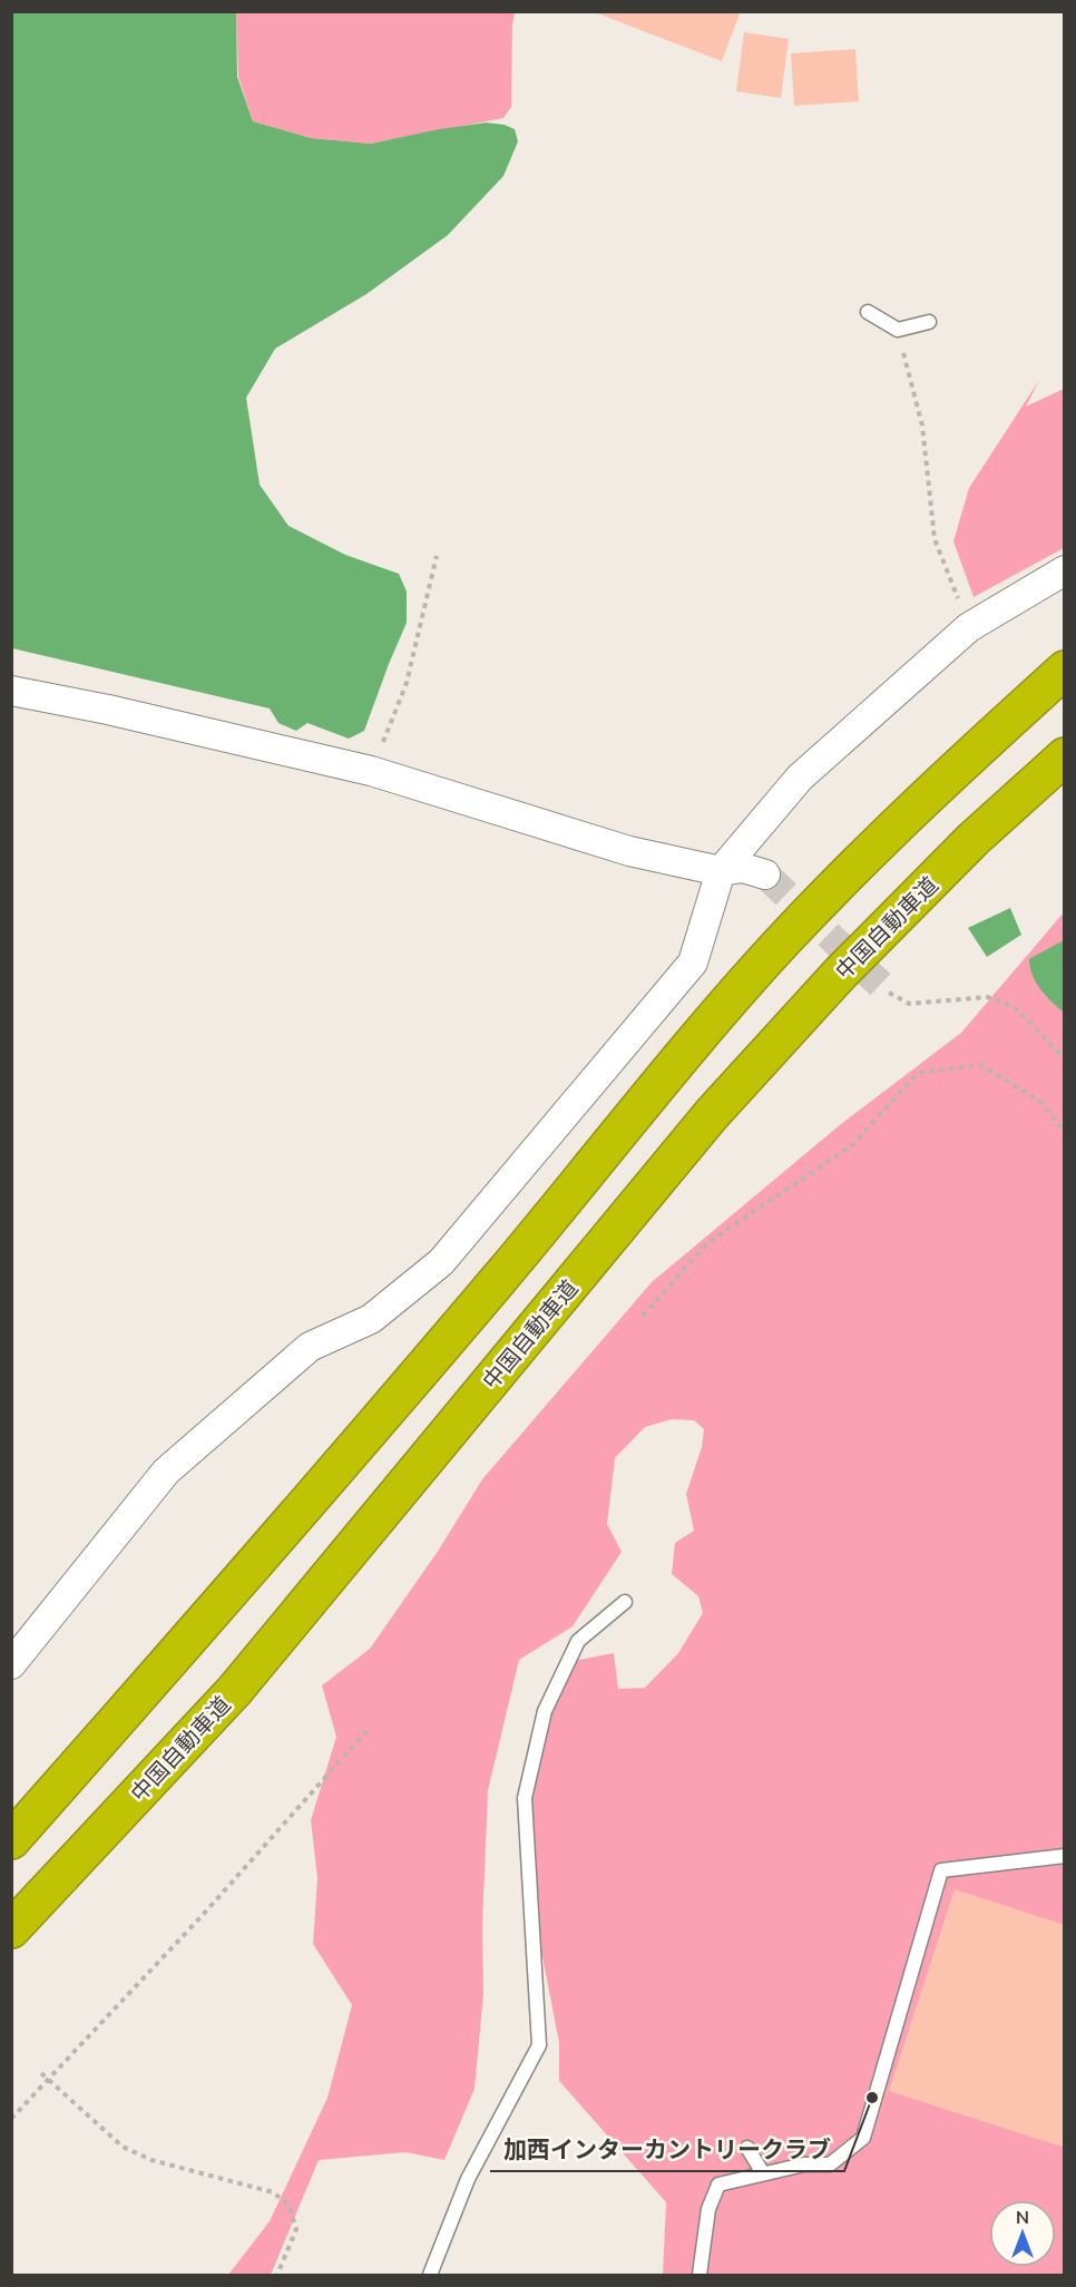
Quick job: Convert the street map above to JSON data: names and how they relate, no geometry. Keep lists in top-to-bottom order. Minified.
{"streets":{"highway":["中国自動車道"]},"places":["加西インターカントリークラブ"],"north":"top"}
